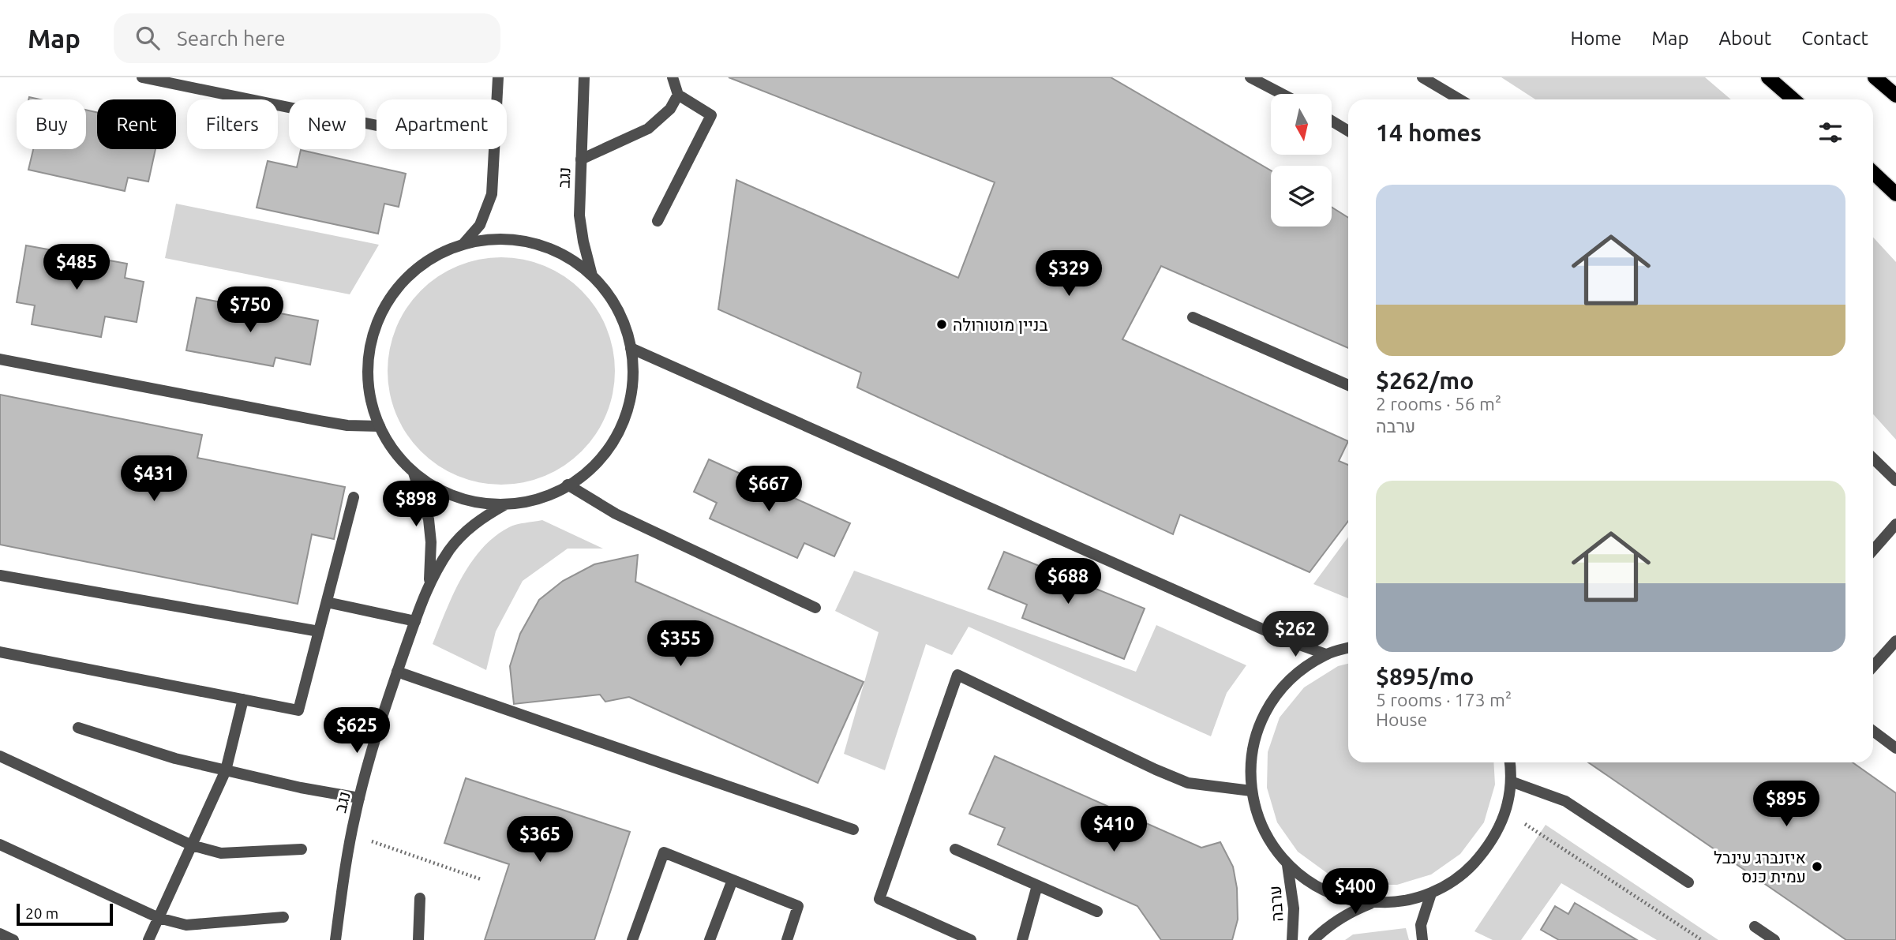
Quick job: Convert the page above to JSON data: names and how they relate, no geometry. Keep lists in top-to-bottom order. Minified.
{"streets":{"street":["נגב","ערבה"]},"places":["בניין מוטורולה","איזנברג עינבל עמית כנס"],"scale_bar":"20 m","north":"bottom","page":{"header":"Map","search":"Search here","nav":["Home","Map","About","Contact"],"chip":["Buy","Rent","Filters","New","Apartment"],"heading":"14 homes","list":[{"name":"$262/mo","note":"2 rooms · 56 m² · ערבה"},{"name":"$895/mo","note":"5 rooms · 173 m² · House"}],"price":["$485","$329","$750","$431","$667","$898","$688","$262","$355","$625","$895","$410","$365","$400"],"scale":"20 m"}}
